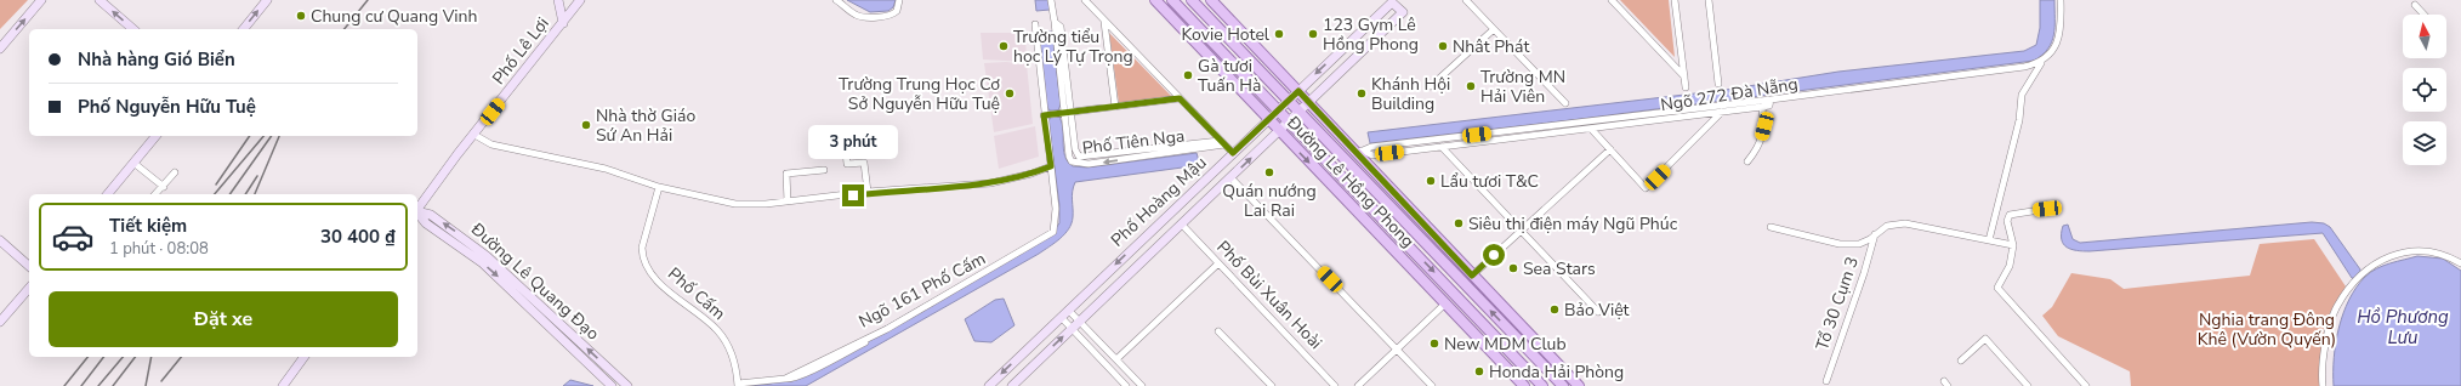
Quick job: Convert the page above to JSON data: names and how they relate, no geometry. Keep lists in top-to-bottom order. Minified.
{"streets":{"main road":["Đường Lê Hồng Phong"],"street":["Phố Lê Lợi","Ngõ 272 Đà Nẵng","Phố Tiên Nga","Phố Hoàng Mậu","Đường Lê Quang Đạo","Ngõ 161 Phố Cấm","Phố Cấm","Phố Bùi Xuân Hoài","Tổ 30 Cụm 3"]},"crossings":[["Ngõ 272 Đà Nẵng","Đường Lê Hồng Phong"],["Đường Lê Hồng Phong","Phố Hoàng Mậu"],["Phố Hoàng Mậu","Phố Bùi Xuân Hoài"],["Ngõ 161 Phố Cấm","Phố Cấm"]],"water":["Hồ Phương Lưu"],"parks":["Nghia trang Đông Khê (Vườn Quyến)"],"places":["Chung cư Quang Vinh","Kovie Hotel","123 Gym Lê Hồng Phong","Trường tiểu học Lý Tự Trọng","Nhât Phát","Gà tươi Tuấn Hà","Trường MN Hải Viên","Trường Trung Học Cơ Sở Nguyễn Hữu Tuệ","Khánh Hội Building","Nhà thờ Giáo Sứ An Hải","Quán nướng Lai Rai","Lẩu tươi T&C","Siêu thị điện máy Ngũ Phúc","Sea Stars","Bảo Việt","New MDM Club","Honda Hải Phòng"],"north":"top","page":{"banner":["Nhà hàng Gió Biển","Phố Nguyễn Hữu Tuệ"],"bubble":"3 phút","list":[{"name":"Tiết kiệm","note":"1 phút · 08:08","value":"30 400 ₫"}],"buttons":"Đặt xe"}}
